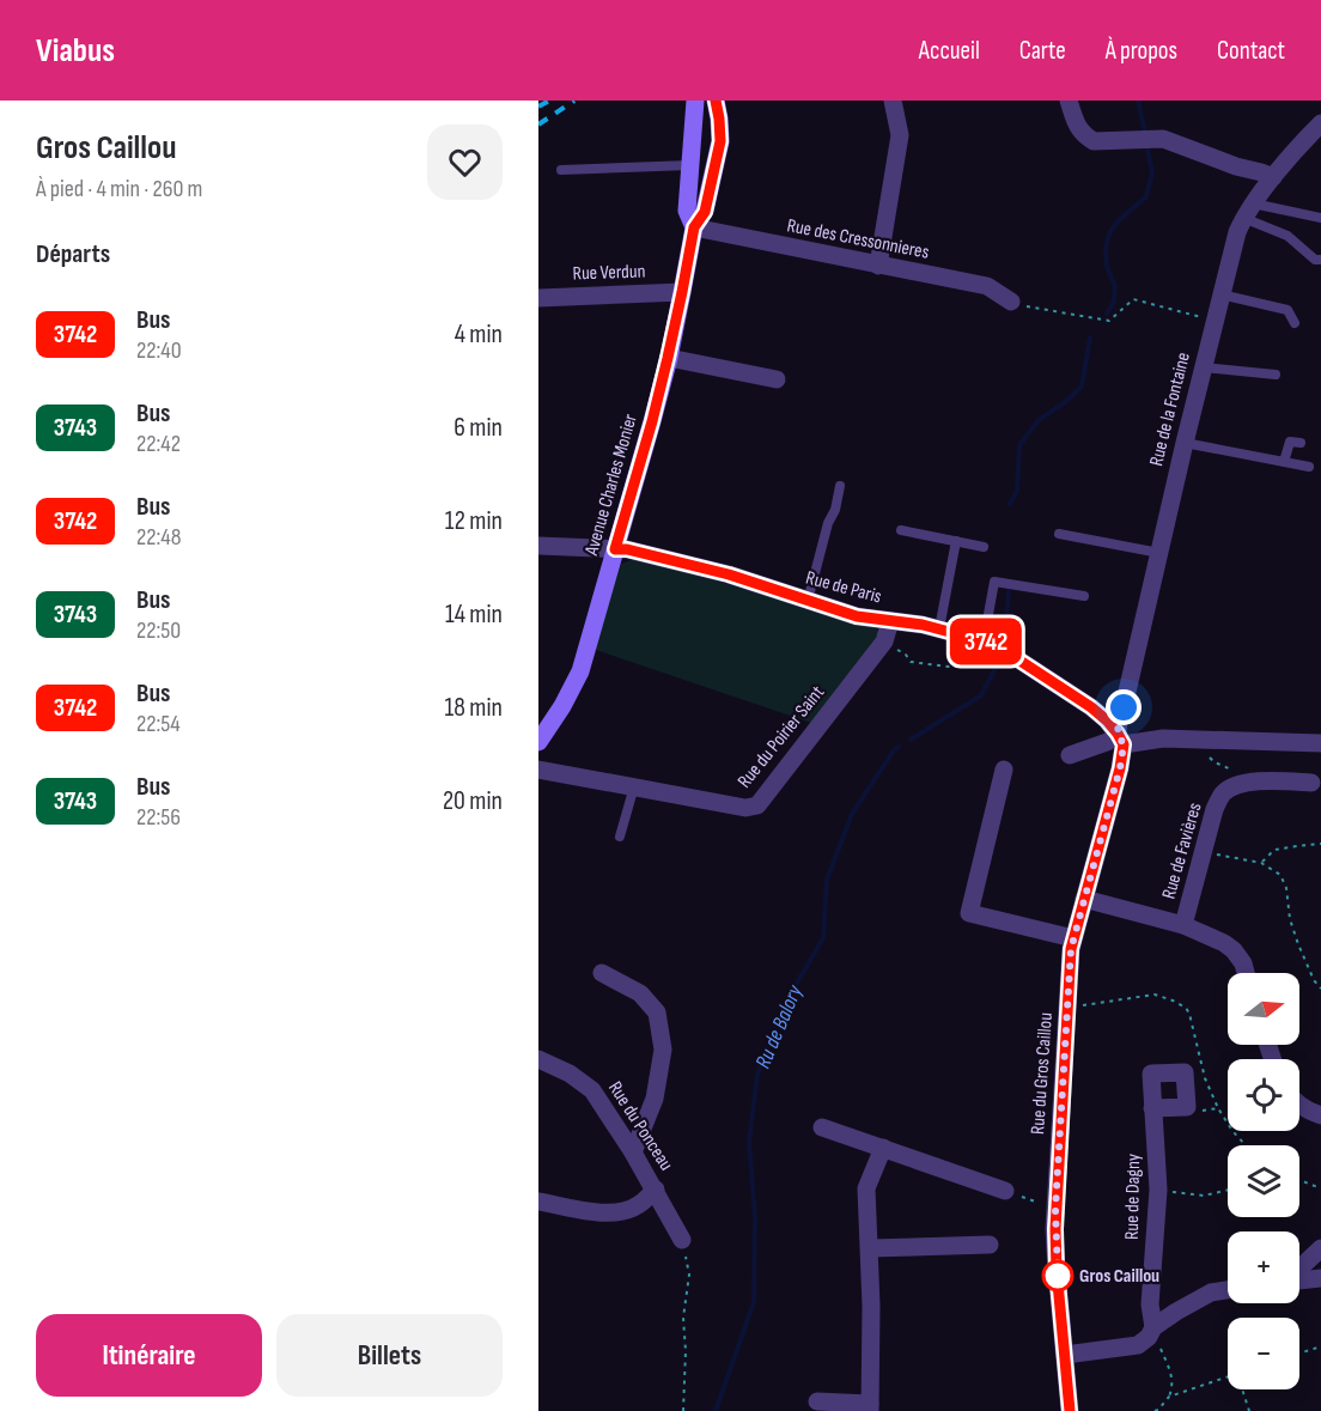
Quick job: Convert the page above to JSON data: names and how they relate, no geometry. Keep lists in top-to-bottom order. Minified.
{"streets":{"street":["Rue des Cressonnieres","Rue Verdun","Rue de la Fontaine","Avenue Charles Monier","Rue de Paris","Rue du Poirier Saint","Rue de Favières","Rue du Gros Caillou","Rue du Ponceau","Rue de Dagny"]},"crossings":[["Rue des Cressonnieres","Avenue Charles Monier"],["Rue Verdun","Avenue Charles Monier"],["Rue de la Fontaine","Rue de Paris"],["Rue de la Fontaine","Rue du Gros Caillou"],["Avenue Charles Monier","Rue de Paris"],["Rue de Paris","Rue du Poirier Saint"],["Rue de Paris","Rue du Gros Caillou"]],"water":["Ru de Balory"],"places":["Gros Caillou"],"lines":["bus line 3742"],"north":"right","page":{"header":"Viabus","nav":["Accueil","Carte","À propos","Contact"],"heading":[["Gros Caillou","À pied · 4 min · 260 m"],"Départs"],"on_map":"3742","list":[{"mark":"3742","name":"Bus","note":"22:40","value":"4 min"},{"mark":"3743","name":"Bus","note":"22:42","value":"6 min"},{"mark":"3742","name":"Bus","note":"22:48","value":"12 min"},{"mark":"3743","name":"Bus","note":"22:50","value":"14 min"},{"mark":"3742","name":"Bus","note":"22:54","value":"18 min"},{"mark":"3743","name":"Bus","note":"22:56","value":"20 min"}],"map_buttons":["+","−"],"buttons":["Itinéraire","Billets"]}}
